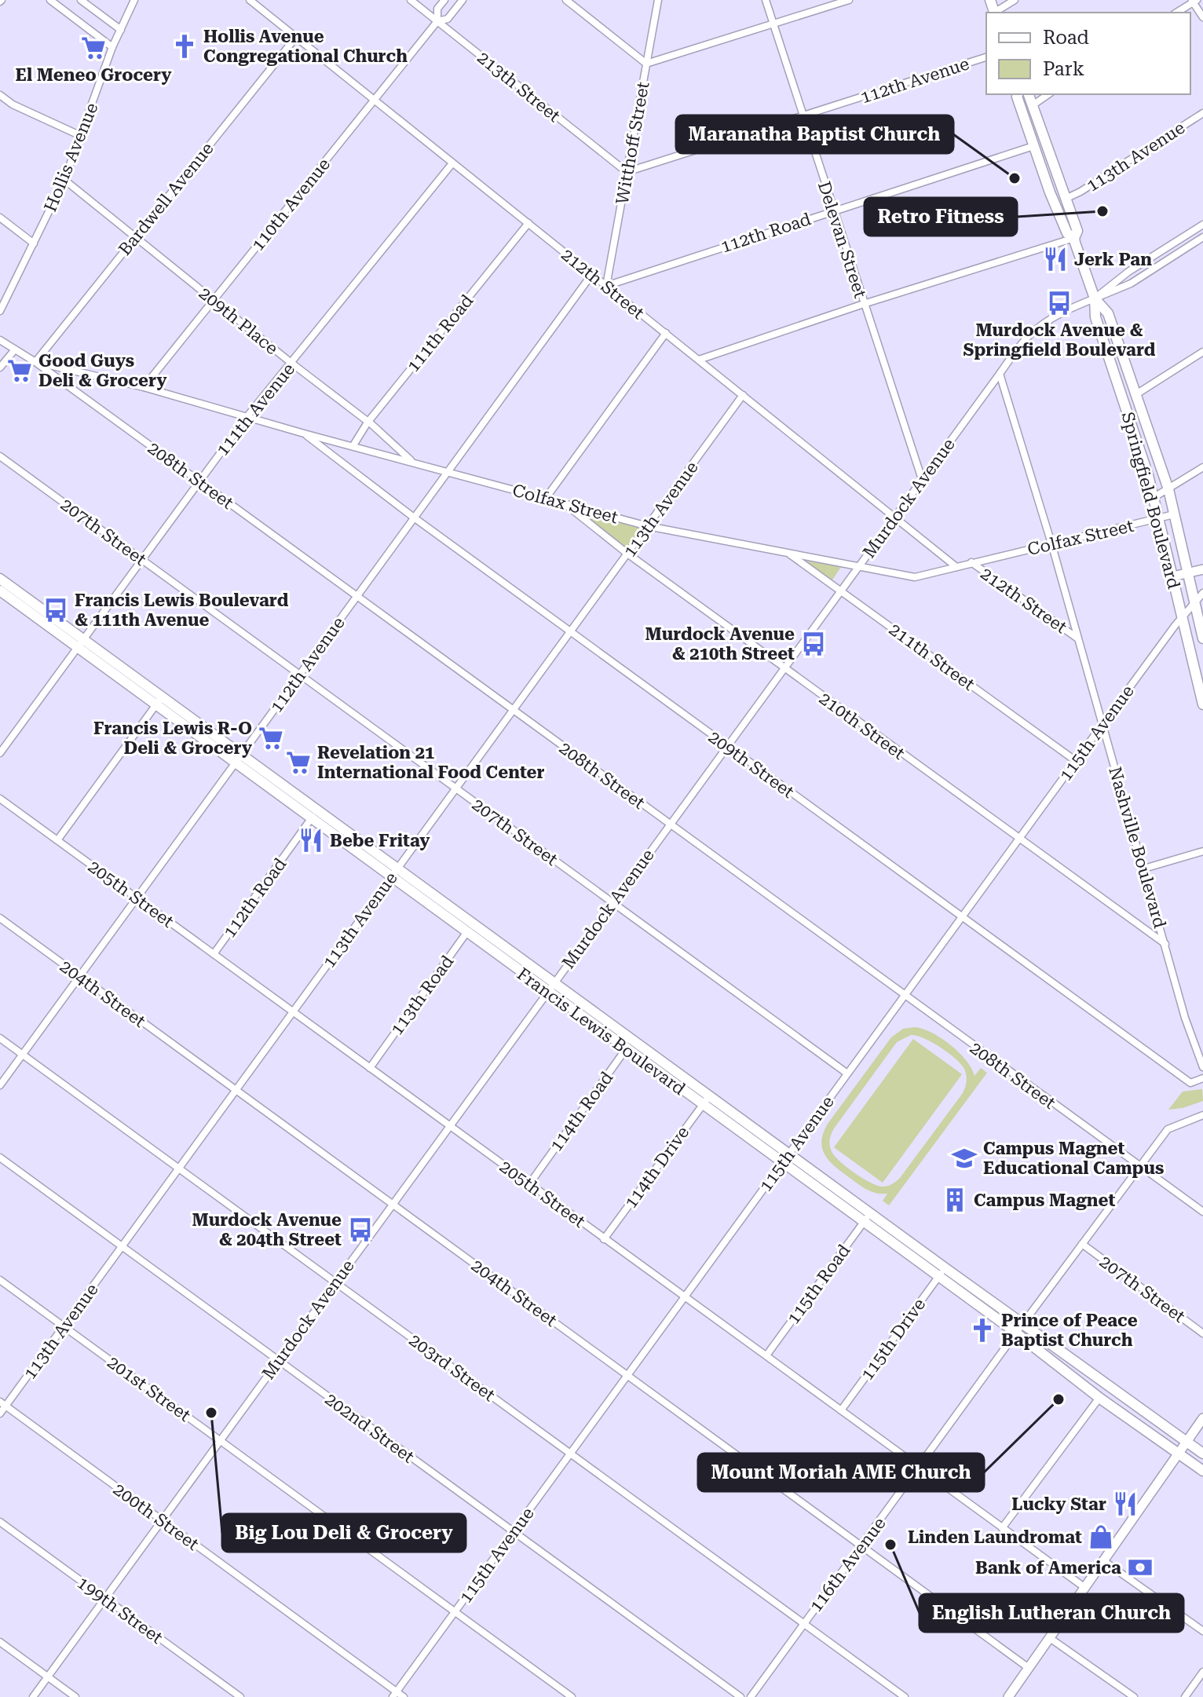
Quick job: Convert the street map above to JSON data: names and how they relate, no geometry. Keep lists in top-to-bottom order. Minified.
{"streets":{"main road":["Springfield Boulevard","Francis Lewis Boulevard"],"street":["112th Avenue","213th Street","Witthoff Street","113th Avenue","Hollis Avenue","Bardwell Avenue","110th Avenue","112th Road","Delevan Street","212th Street","209th Place","111th Road","111th Avenue","208th Street","Murdock Avenue","Colfax Street","207th Street","211th Street","210th Street","115th Avenue","209th Street","Nashville Boulevard","205th Street","204th Street","113th Road","114th Road","114th Drive","115th Road","115th Drive","203rd Street","201st Street","202nd Street","200th Street","116th Avenue","199th Street"]},"crossings":[["112th Avenue","213th Street"],["112th Avenue","Witthoff Street"],["112th Avenue","Delevan Street"],["112th Avenue","212th Street"],["112th Avenue","208th Street"],["112th Avenue","Colfax Street"],["112th Avenue","207th Street"],["112th Avenue","209th Street"],["112th Avenue","205th Street"],["112th Avenue","204th Street"],["112th Avenue","Francis Lewis Boulevard"],["112th Avenue","203rd Street"],["213th Street","Witthoff Street"],["213th Street","110th Avenue"],["Witthoff Street","112th Road"],["Witthoff Street","212th Street"],["113th Avenue","212th Street"],["113th Avenue","208th Street"],["113th Avenue","Springfield Boulevard"],["113th Avenue","Colfax Street"],["113th Avenue","207th Street"],["113th Avenue","210th Street"],["113th Avenue","209th Street"],["113th Avenue","205th Street"],["113th Avenue","204th Street"],["113th Avenue","Francis Lewis Boulevard"],["113th Avenue","203rd Street"],["113th Avenue","201st Street"],["113th Avenue","202nd Street"],["113th Avenue","200th Street"],["Hollis Avenue","209th Place"],["Bardwell Avenue","212th Street"],["Bardwell Avenue","209th Place"],["Bardwell Avenue","208th Street"],["Bardwell Avenue","Colfax Street"],["110th Avenue","212th Street"],["110th Avenue","209th Place"],["110th Avenue","Colfax Street"],["112th Road","Delevan Street"],["112th Road","212th Street"],["112th Road","Springfield Boulevard"],["112th Road","205th Street"],["112th Road","Francis Lewis Boulevard"],["Delevan Street","Murdock Avenue"],["212th Street","111th Road"],["212th Street","111th Avenue"],["212th Street","Murdock Avenue"],["212th Street","Colfax Street"],["212th Street","Nashville Boulevard"],["209th Place","111th Road"],["209th Place","111th Avenue"],["209th Place","Colfax Street"],["111th Road","Colfax Street"],["111th Avenue","208th Street"],["111th Avenue","Colfax Street"],["111th Avenue","207th Street"],["111th Avenue","Francis Lewis Boulevard"],["208th Street","Murdock Avenue"],["208th Street","Colfax Street"],["208th Street","115th Avenue"],["208th Street","116th Avenue"],["Murdock Avenue","Springfield Boulevard"],["Murdock Avenue","Colfax Street"],["Murdock Avenue","207th Street"],["Murdock Avenue","211th Street"],["Murdock Avenue","210th Street"],["Murdock Avenue","209th Street"],["Murdock Avenue","Nashville Boulevard"],["Murdock Avenue","205th Street"],["Murdock Avenue","204th Street"],["Murdock Avenue","Francis Lewis Boulevard"],["Murdock Avenue","203rd Street"],["Murdock Avenue","201st Street"],["Murdock Avenue","202nd Street"],["Murdock Avenue","200th Street"],["Murdock Avenue","199th Street"],["Springfield Boulevard","Colfax Street"],["Springfield Boulevard","115th Avenue"],["Colfax Street","211th Street"],["Colfax Street","210th Street"],["Colfax Street","209th Street"],["Colfax Street","Nashville Boulevard"],["207th Street","115th Avenue"],["207th Street","116th Avenue"],["211th Street","115th Avenue"],["210th Street","115th Avenue"],["210th Street","Nashville Boulevard"],["115th Avenue","209th Street"],["115th Avenue","Nashville Boulevard"],["115th Avenue","205th Street"],["115th Avenue","204th Street"],["115th Avenue","Francis Lewis Boulevard"],["115th Avenue","203rd Street"],["115th Avenue","201st Street"],["115th Avenue","202nd Street"],["115th Avenue","200th Street"],["205th Street","113th Road"],["205th Street","114th Road"],["205th Street","114th Drive"],["205th Street","115th Road"],["205th Street","115th Drive"],["205th Street","116th Avenue"],["204th Street","116th Avenue"],["113th Road","Francis Lewis Boulevard"],["Francis Lewis Boulevard","114th Road"],["Francis Lewis Boulevard","114th Drive"],["Francis Lewis Boulevard","115th Road"],["Francis Lewis Boulevard","115th Drive"],["Francis Lewis Boulevard","116th Avenue"],["203rd Street","116th Avenue"]],"places":{"church":["Hollis Avenue Congregational Church","Prince of Peace Baptist Church"],"supermarket":["El Meneo Grocery","Good Guys Deli & Grocery","Francis Lewis R-O Deli & Grocery","Revelation 21 International Food Center"],"other":["Maranatha Baptist Church","Retro Fitness","Mount Moriah AME Church","Big Lou Deli & Grocery","English Lutheran Church"],"restaurant":["Jerk Pan","Bebe Fritay","Lucky Star"],"bus stop":["Murdock Avenue & Springfield Boulevard","Francis Lewis Boulevard & 111th Avenue","Murdock Avenue & 210th Street","Murdock Avenue & 204th Street"],"school or university":["Campus Magnet Educational Campus"],"building":["Campus Magnet"],"shop":["Linden Laundromat"],"bank":["Bank of America"]},"legend":["Road","Park"]}
